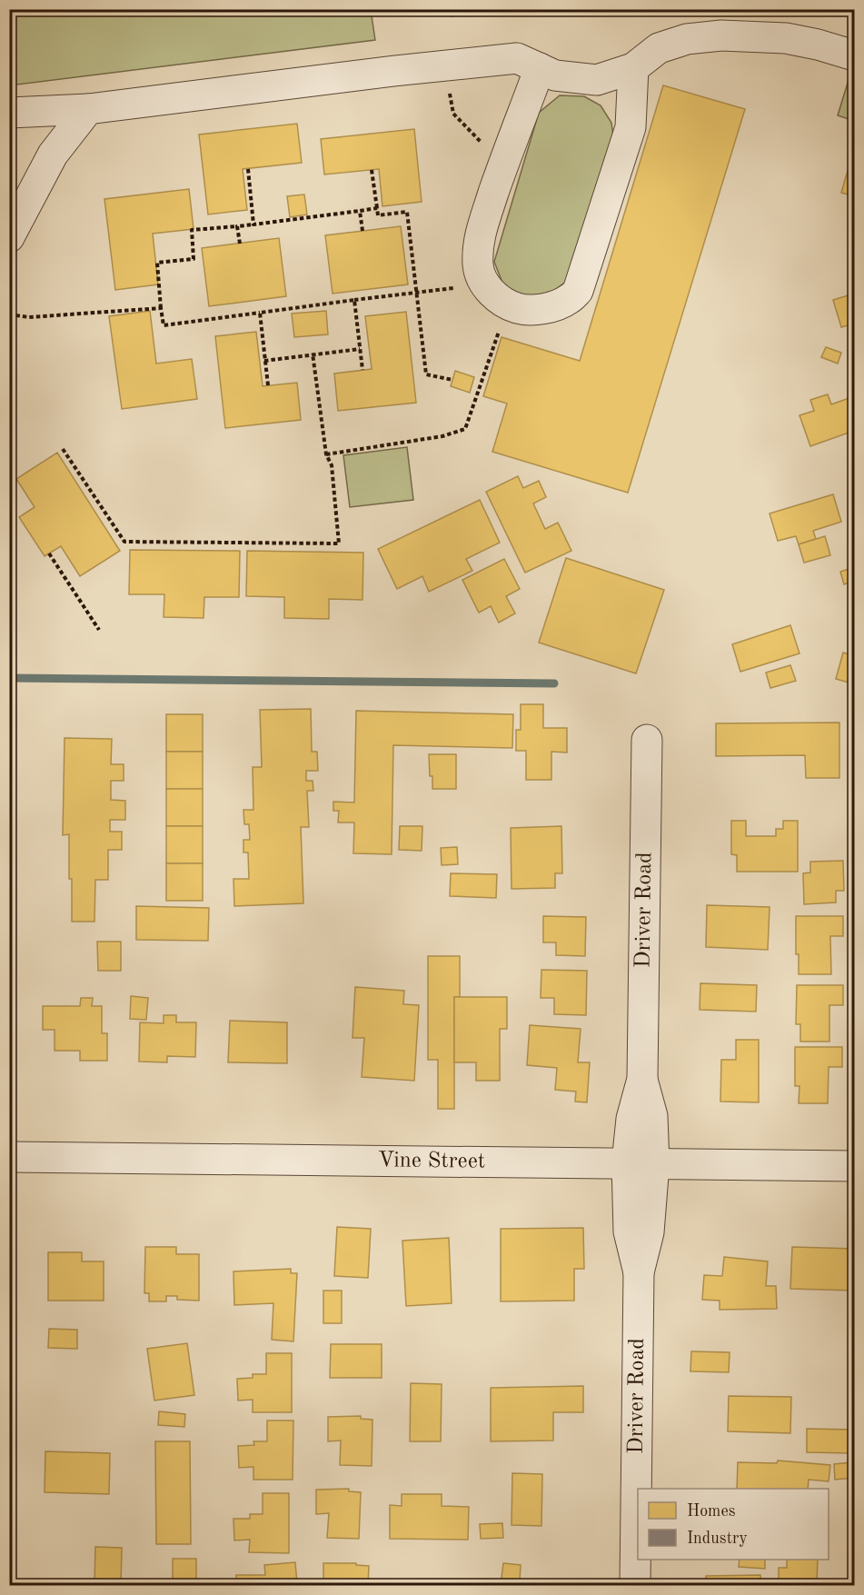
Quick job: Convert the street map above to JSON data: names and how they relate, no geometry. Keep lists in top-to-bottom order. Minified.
{"streets":{"street":["Driver Road","Vine Street"]},"crossings":[["Driver Road","Vine Street"]],"legend":["Homes","Industry"]}
